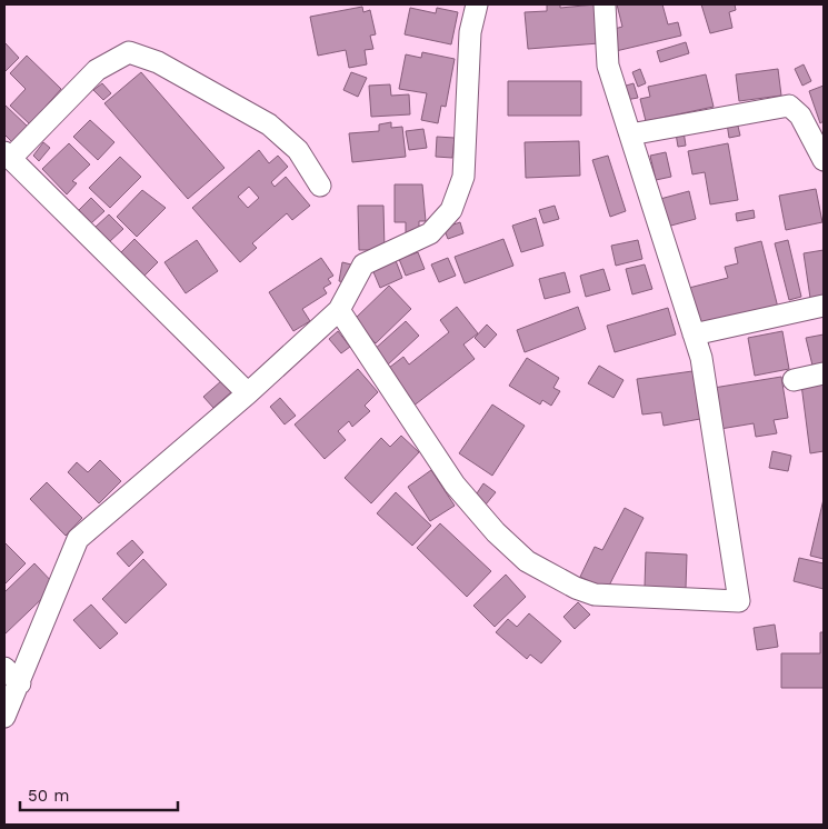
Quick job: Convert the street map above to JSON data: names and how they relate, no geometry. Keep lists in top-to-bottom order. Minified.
{"scale_bar":"50 m"}
